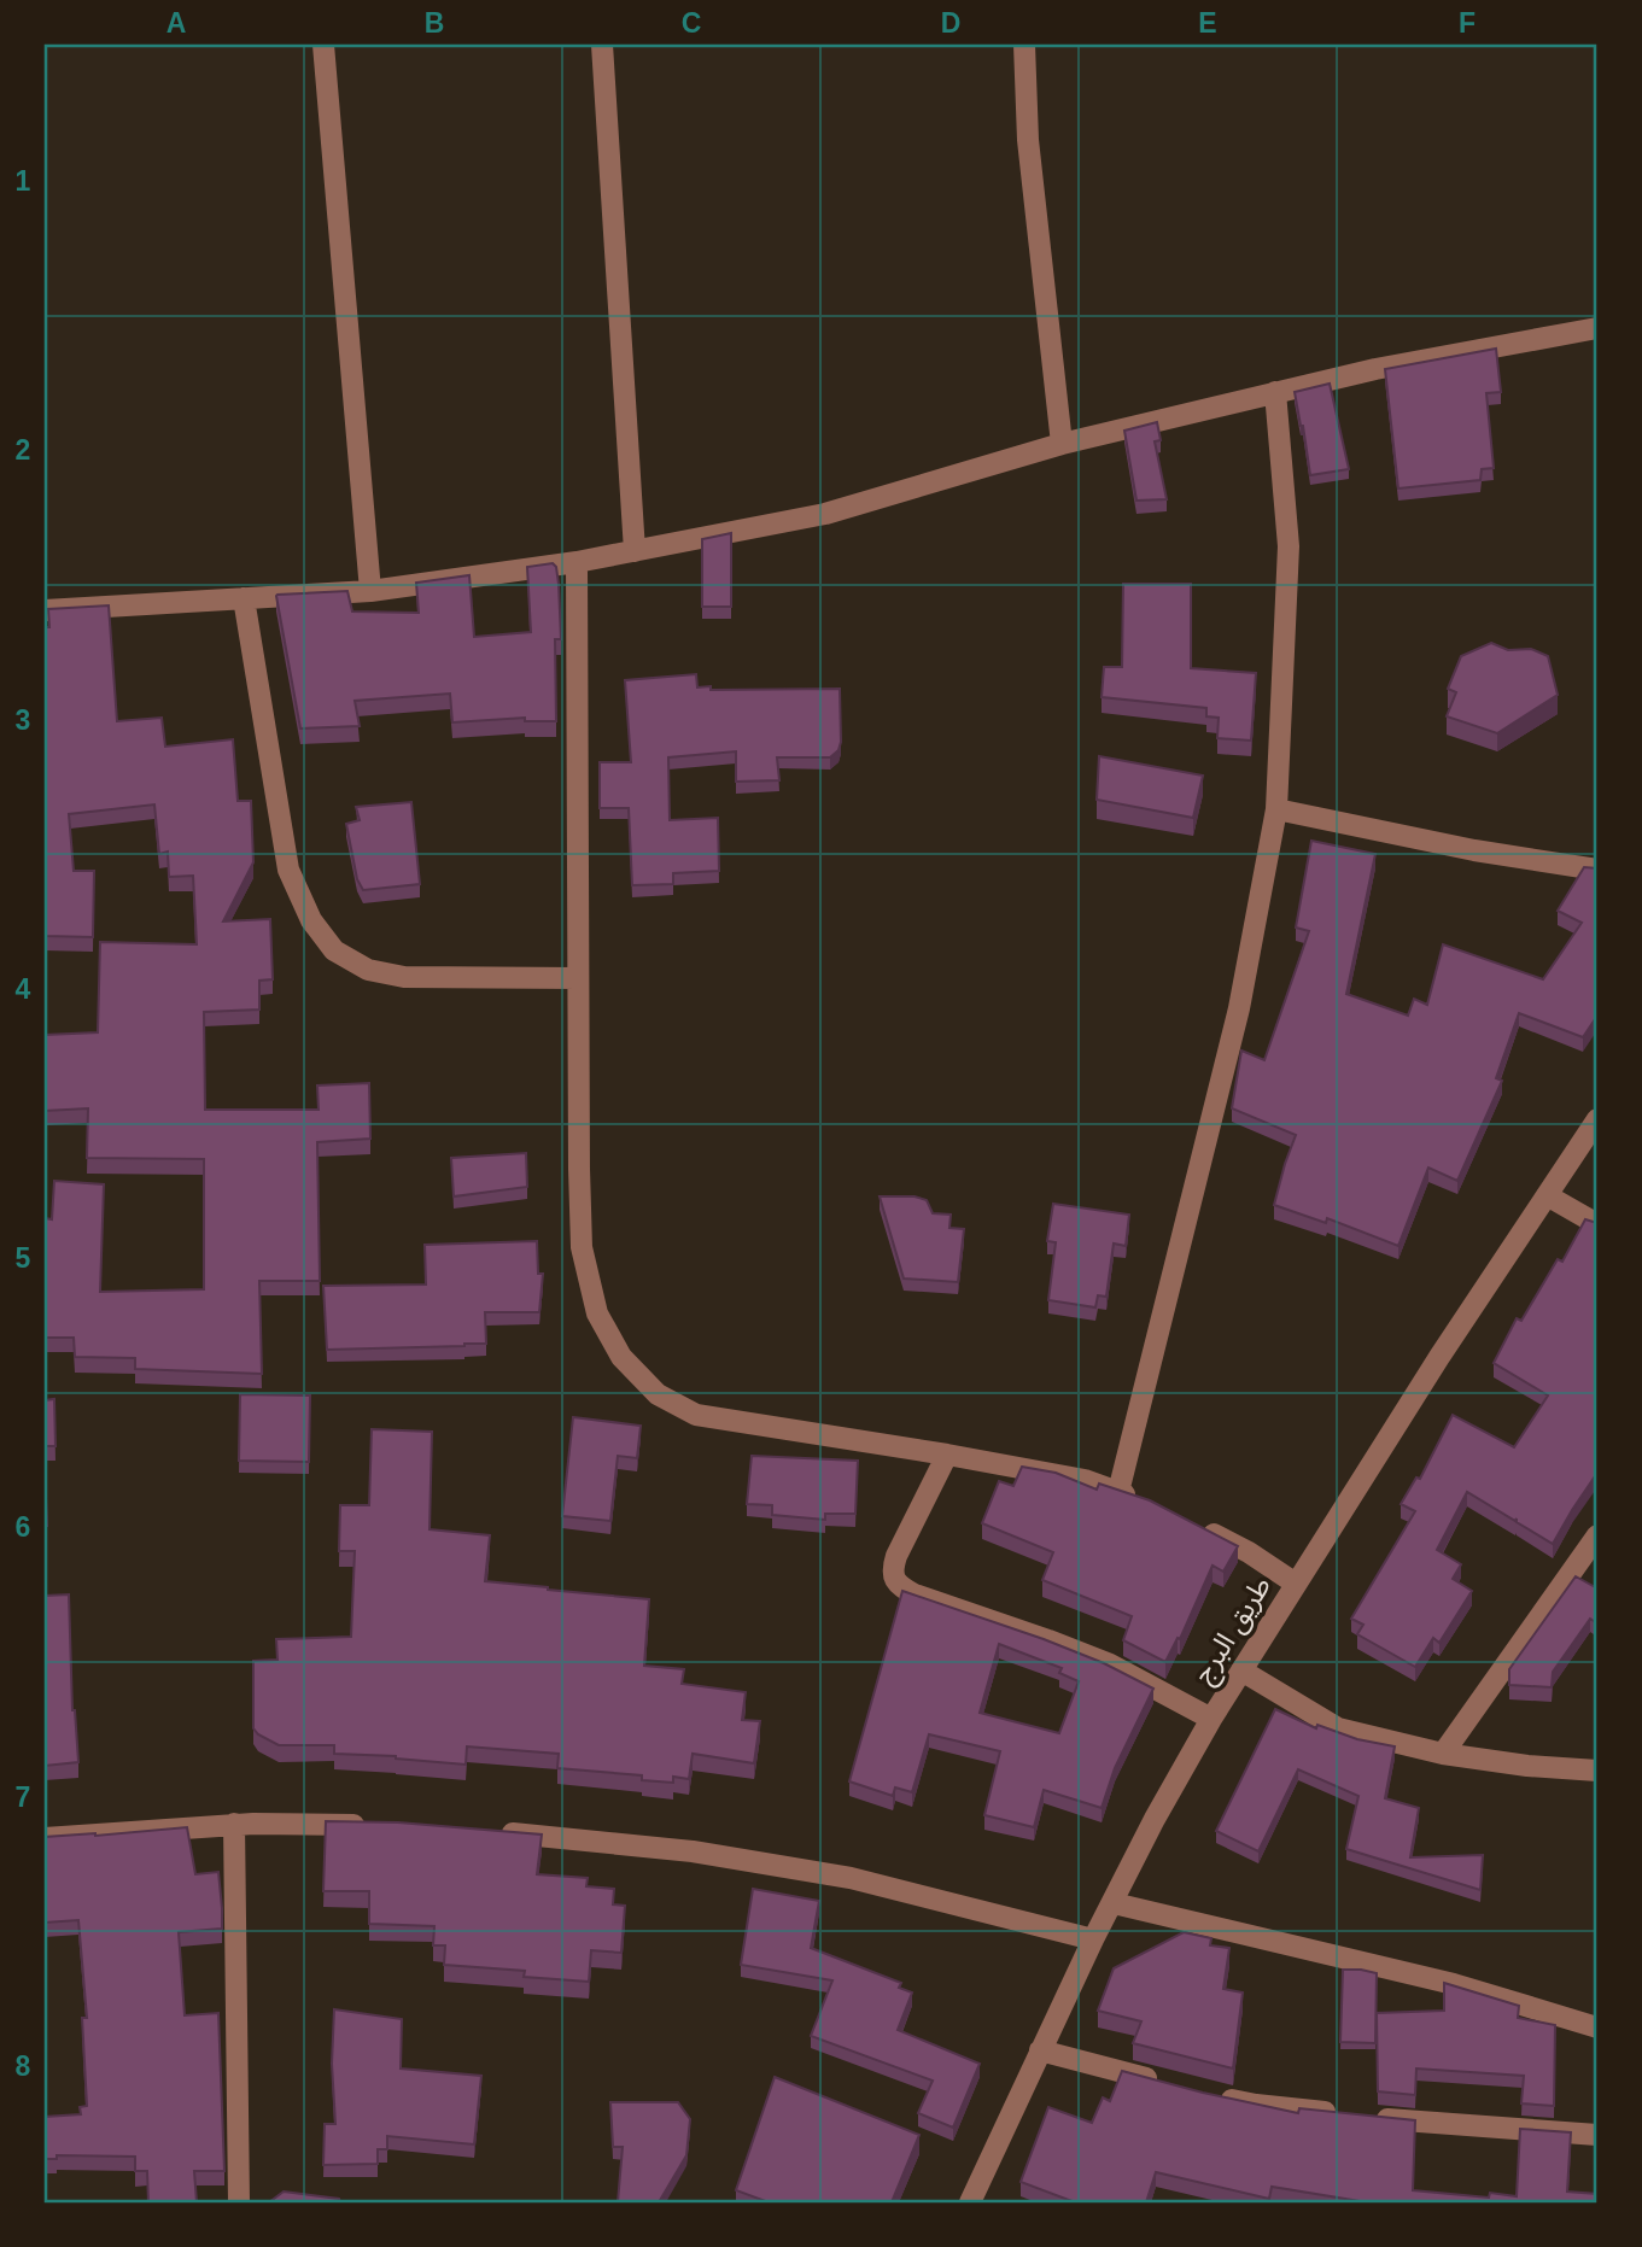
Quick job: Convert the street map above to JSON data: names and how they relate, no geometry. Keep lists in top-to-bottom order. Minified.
{"streets":{"street":["طريق البرج"]},"grid":{"columns":["A","B","C","D","E","F"],"rows":["1","2","3","4","5","6","7","8"]}}
